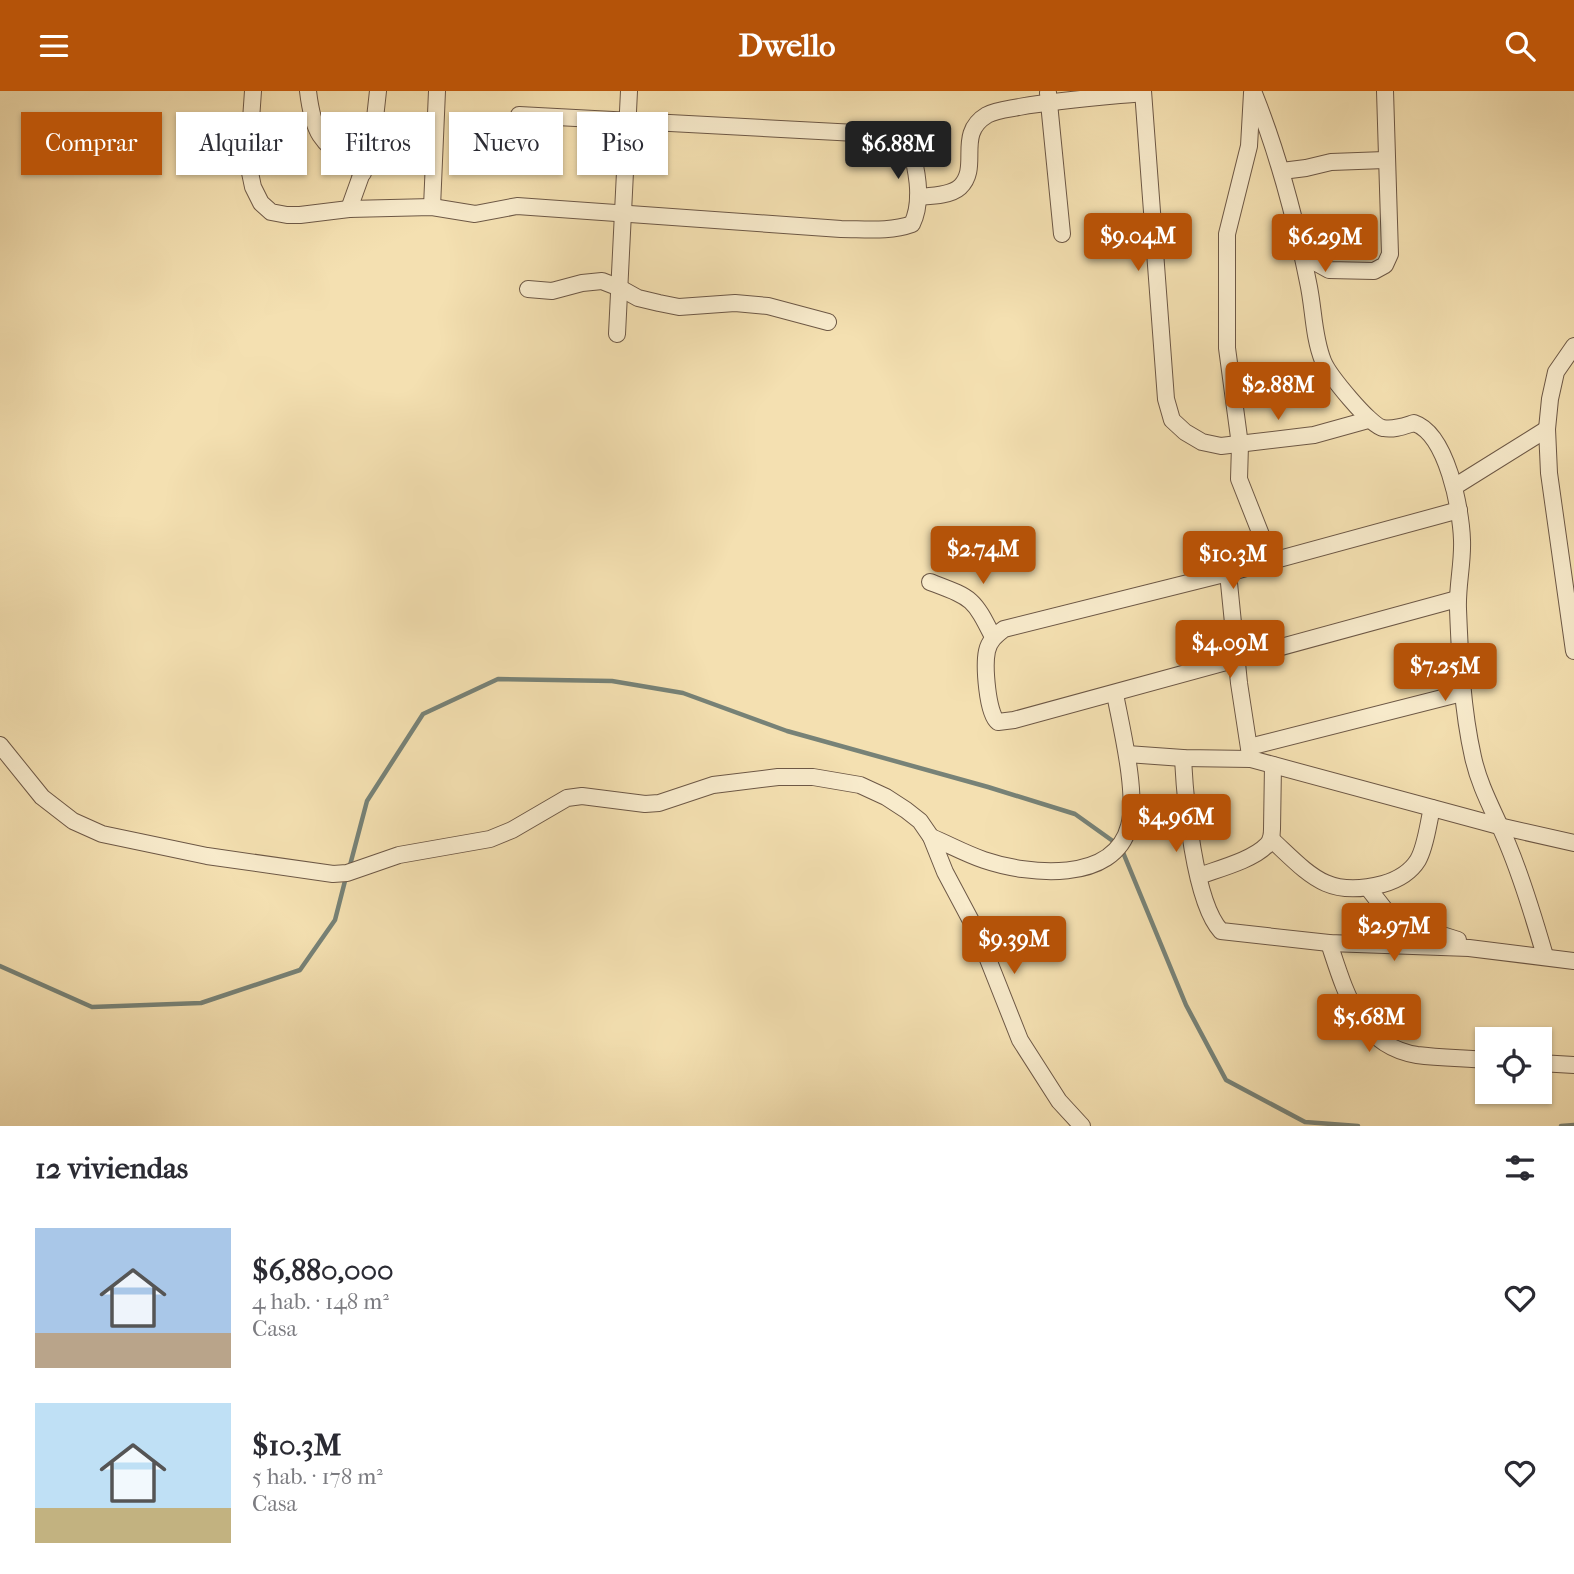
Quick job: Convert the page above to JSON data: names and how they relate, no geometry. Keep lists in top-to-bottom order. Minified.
{"page":{"header":"Dwello","chip":["Comprar","Alquilar","Filtros","Nuevo","Piso"],"price":["$6.88M","$9.04M","$6.29M","$2.88M","$2.74M","$10.3M","$4.09M","$7.25M","$4.96M","$2.97M","$9.39M","$5.68M"],"heading":"12 viviendas","list":[{"name":"$6,880,000","note":"4 hab. · 148 m² · Casa"},{"name":"$10.3M","note":"5 hab. · 178 m² · Casa"}]}}
